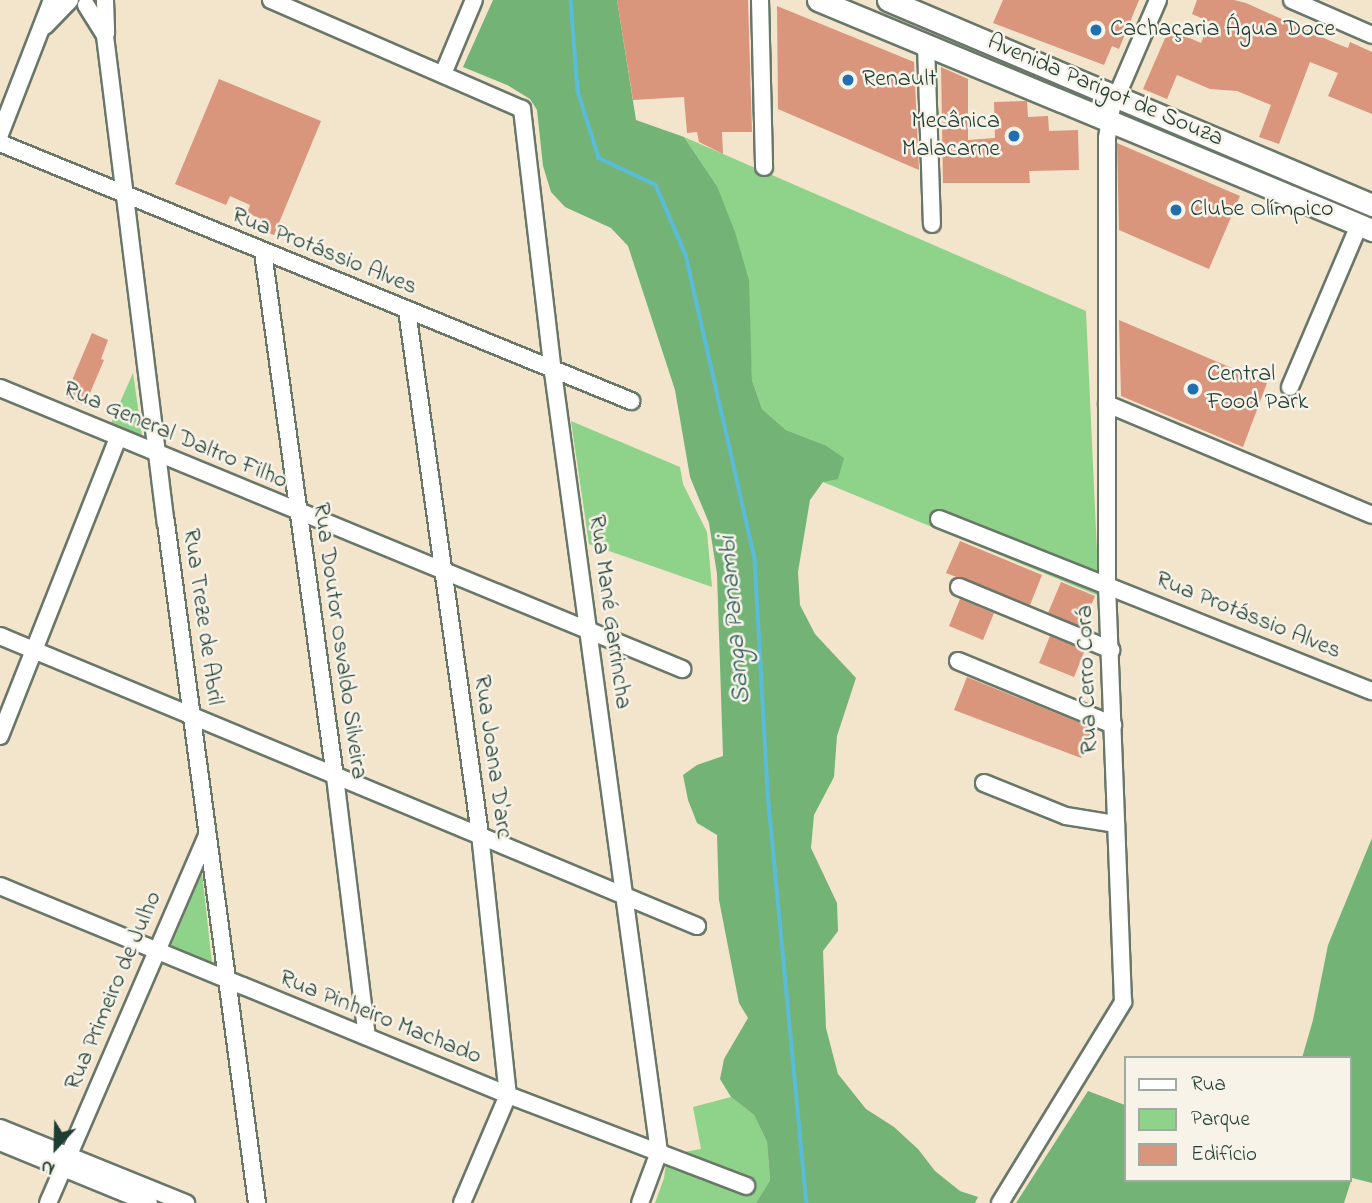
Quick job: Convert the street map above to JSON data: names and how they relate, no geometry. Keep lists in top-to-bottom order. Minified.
{"streets":{"main road":["Avenida Parigot de Souza"],"street":["Rua Protássio Alves","Rua General Daltro Filho","Rua Mané Garrincha","Rua Treze de Abril","Rua Doutor Osvaldo Silveira","Rua Cerro Corá","Rua Joana D'arc","Rua Primeiro de Julho","Rua Pinheiro Machado"]},"crossings":[["Avenida Parigot de Souza","Rua Cerro Corá"],["Rua Protássio Alves","Rua Mané Garrincha"],["Rua Protássio Alves","Rua Treze de Abril"],["Rua Protássio Alves","Rua Doutor Osvaldo Silveira"],["Rua Protássio Alves","Rua Cerro Corá"],["Rua Protássio Alves","Rua Joana D'arc"],["Rua General Daltro Filho","Rua Mané Garrincha"],["Rua General Daltro Filho","Rua Treze de Abril"],["Rua General Daltro Filho","Rua Doutor Osvaldo Silveira"],["Rua General Daltro Filho","Rua Joana D'arc"],["Rua Mané Garrincha","Rua Pinheiro Machado"],["Rua Treze de Abril","Rua Primeiro de Julho"],["Rua Treze de Abril","Rua Pinheiro Machado"],["Rua Doutor Osvaldo Silveira","Rua Pinheiro Machado"],["Rua Joana D'arc","Rua Pinheiro Machado"],["Rua Primeiro de Julho","Rua Pinheiro Machado"]],"water":["Sanga Panambi"],"places":["Cachaçaria Água Doce","Renault","Mecânica Malacarne","Clube Olímpico","Central Food Park"],"legend":["Rua","Parque","Edifício"],"north":"bottom"}
